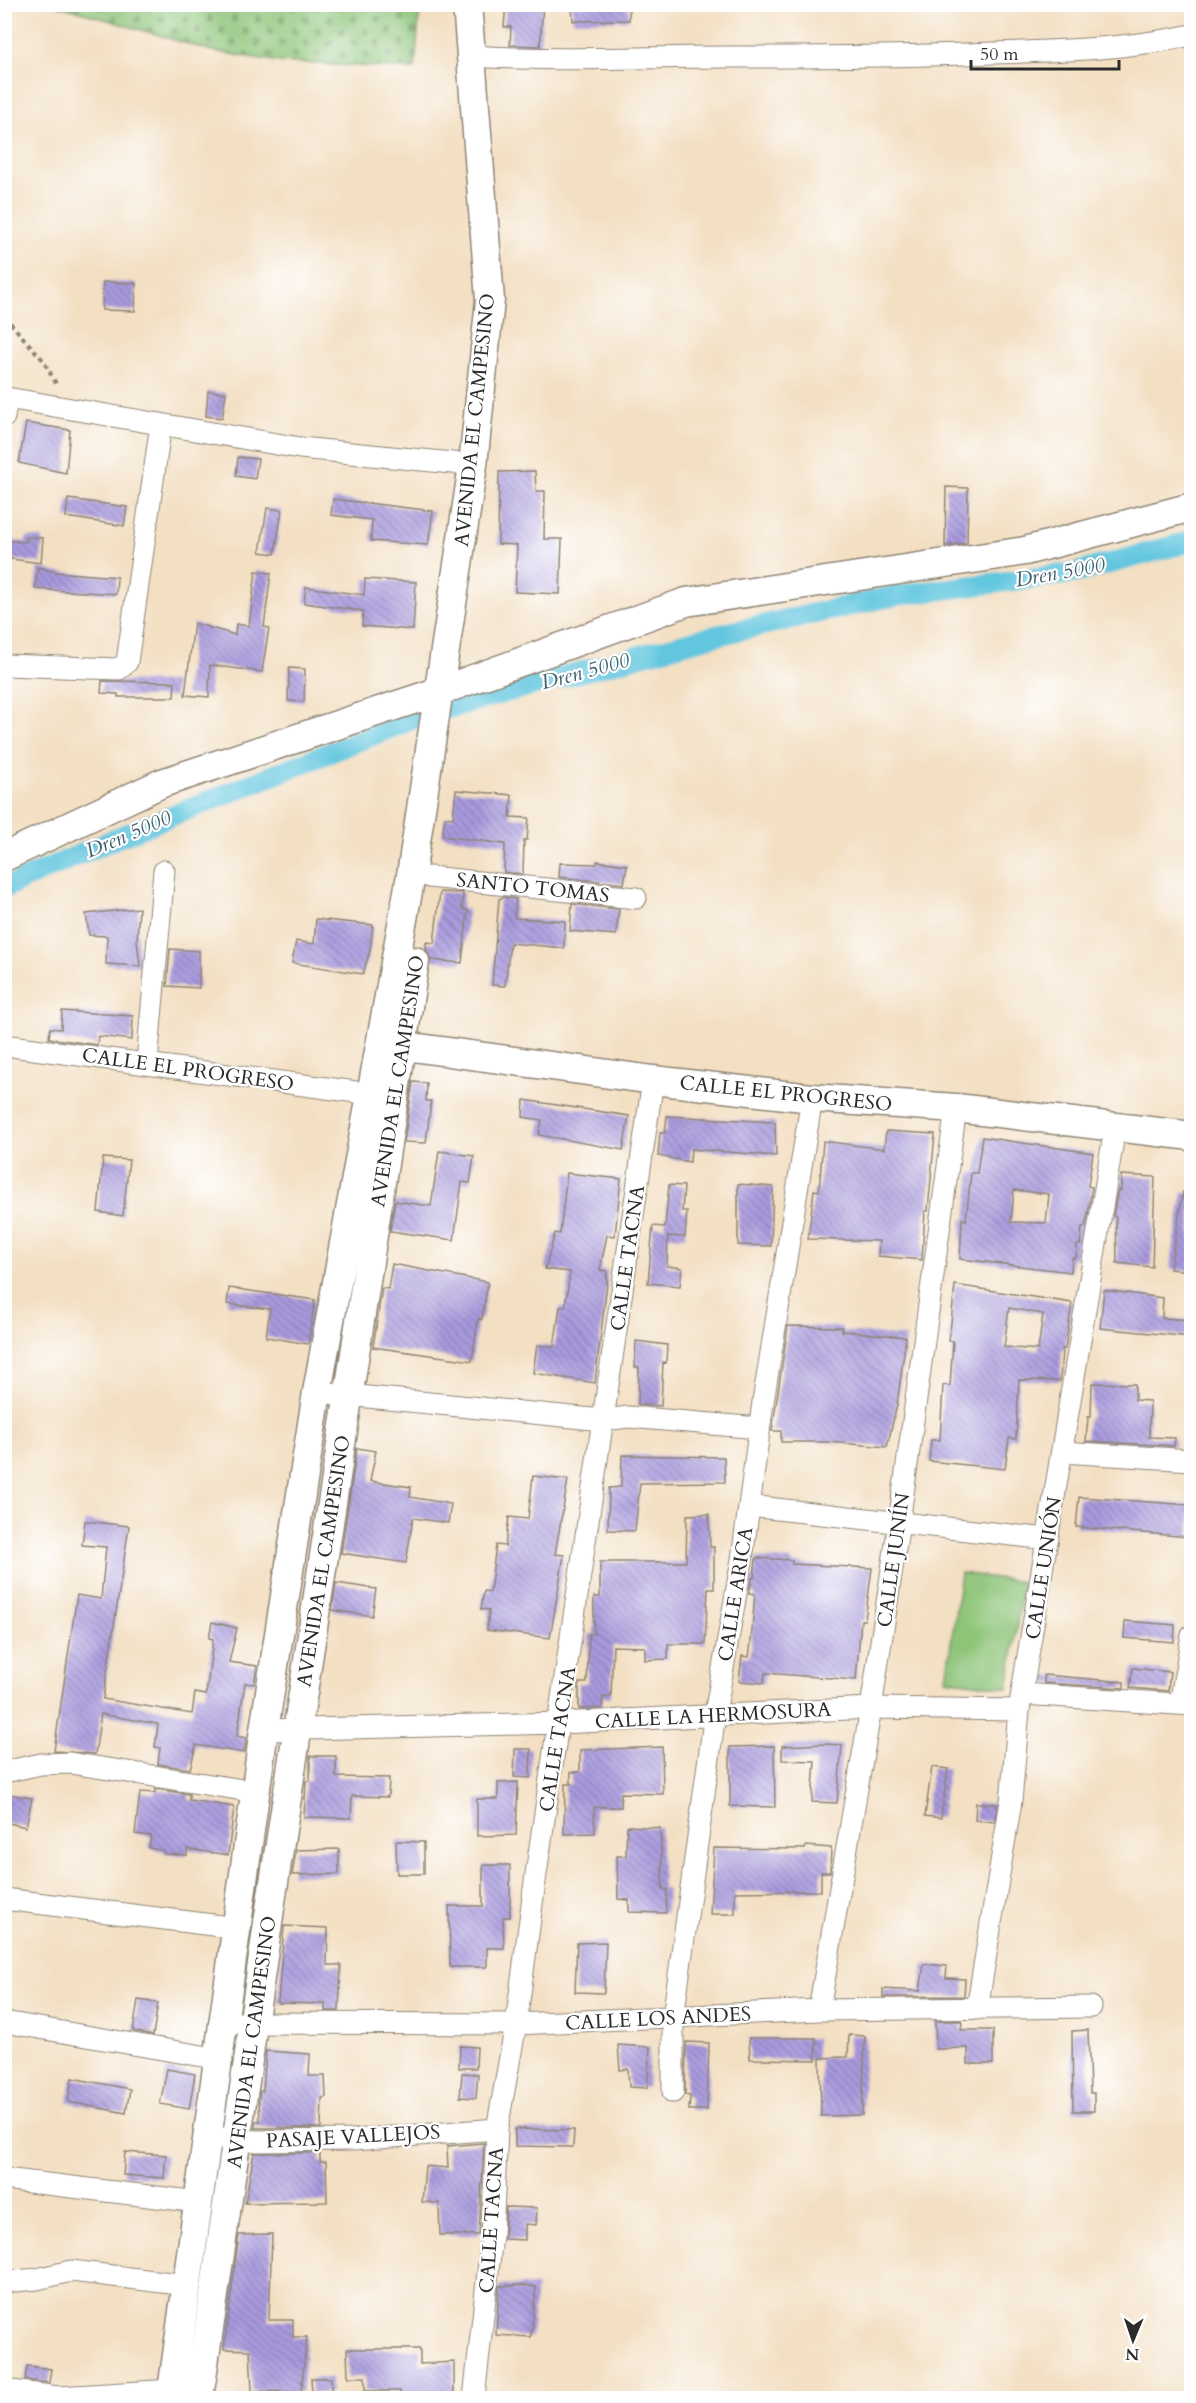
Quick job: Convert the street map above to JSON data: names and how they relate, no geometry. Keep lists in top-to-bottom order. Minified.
{"streets":{"street":["AVENIDA EL CAMPESINO","SANTO TOMAS","CALLE EL PROGRESO","CALLE TACNA","CALLE JUNÍN","CALLE UNIÓN","CALLE ARICA","CALLE LA HERMOSURA","CALLE LOS ANDES","PASAJE VALLEJOS"]},"crossings":[["AVENIDA EL CAMPESINO","SANTO TOMAS"],["AVENIDA EL CAMPESINO","CALLE EL PROGRESO"],["AVENIDA EL CAMPESINO","CALLE LA HERMOSURA"],["AVENIDA EL CAMPESINO","CALLE LOS ANDES"],["AVENIDA EL CAMPESINO","PASAJE VALLEJOS"],["CALLE EL PROGRESO","CALLE TACNA"],["CALLE EL PROGRESO","CALLE JUNÍN"],["CALLE EL PROGRESO","CALLE UNIÓN"],["CALLE EL PROGRESO","CALLE ARICA"],["CALLE TACNA","CALLE LA HERMOSURA"],["CALLE TACNA","CALLE LOS ANDES"],["CALLE TACNA","PASAJE VALLEJOS"],["CALLE JUNÍN","CALLE LA HERMOSURA"],["CALLE JUNÍN","CALLE LOS ANDES"],["CALLE UNIÓN","CALLE LA HERMOSURA"],["CALLE UNIÓN","CALLE LOS ANDES"],["CALLE ARICA","CALLE LA HERMOSURA"],["CALLE ARICA","CALLE LOS ANDES"]],"water":["Dren 5000"],"scale_bar":"50 m","north":"bottom"}
